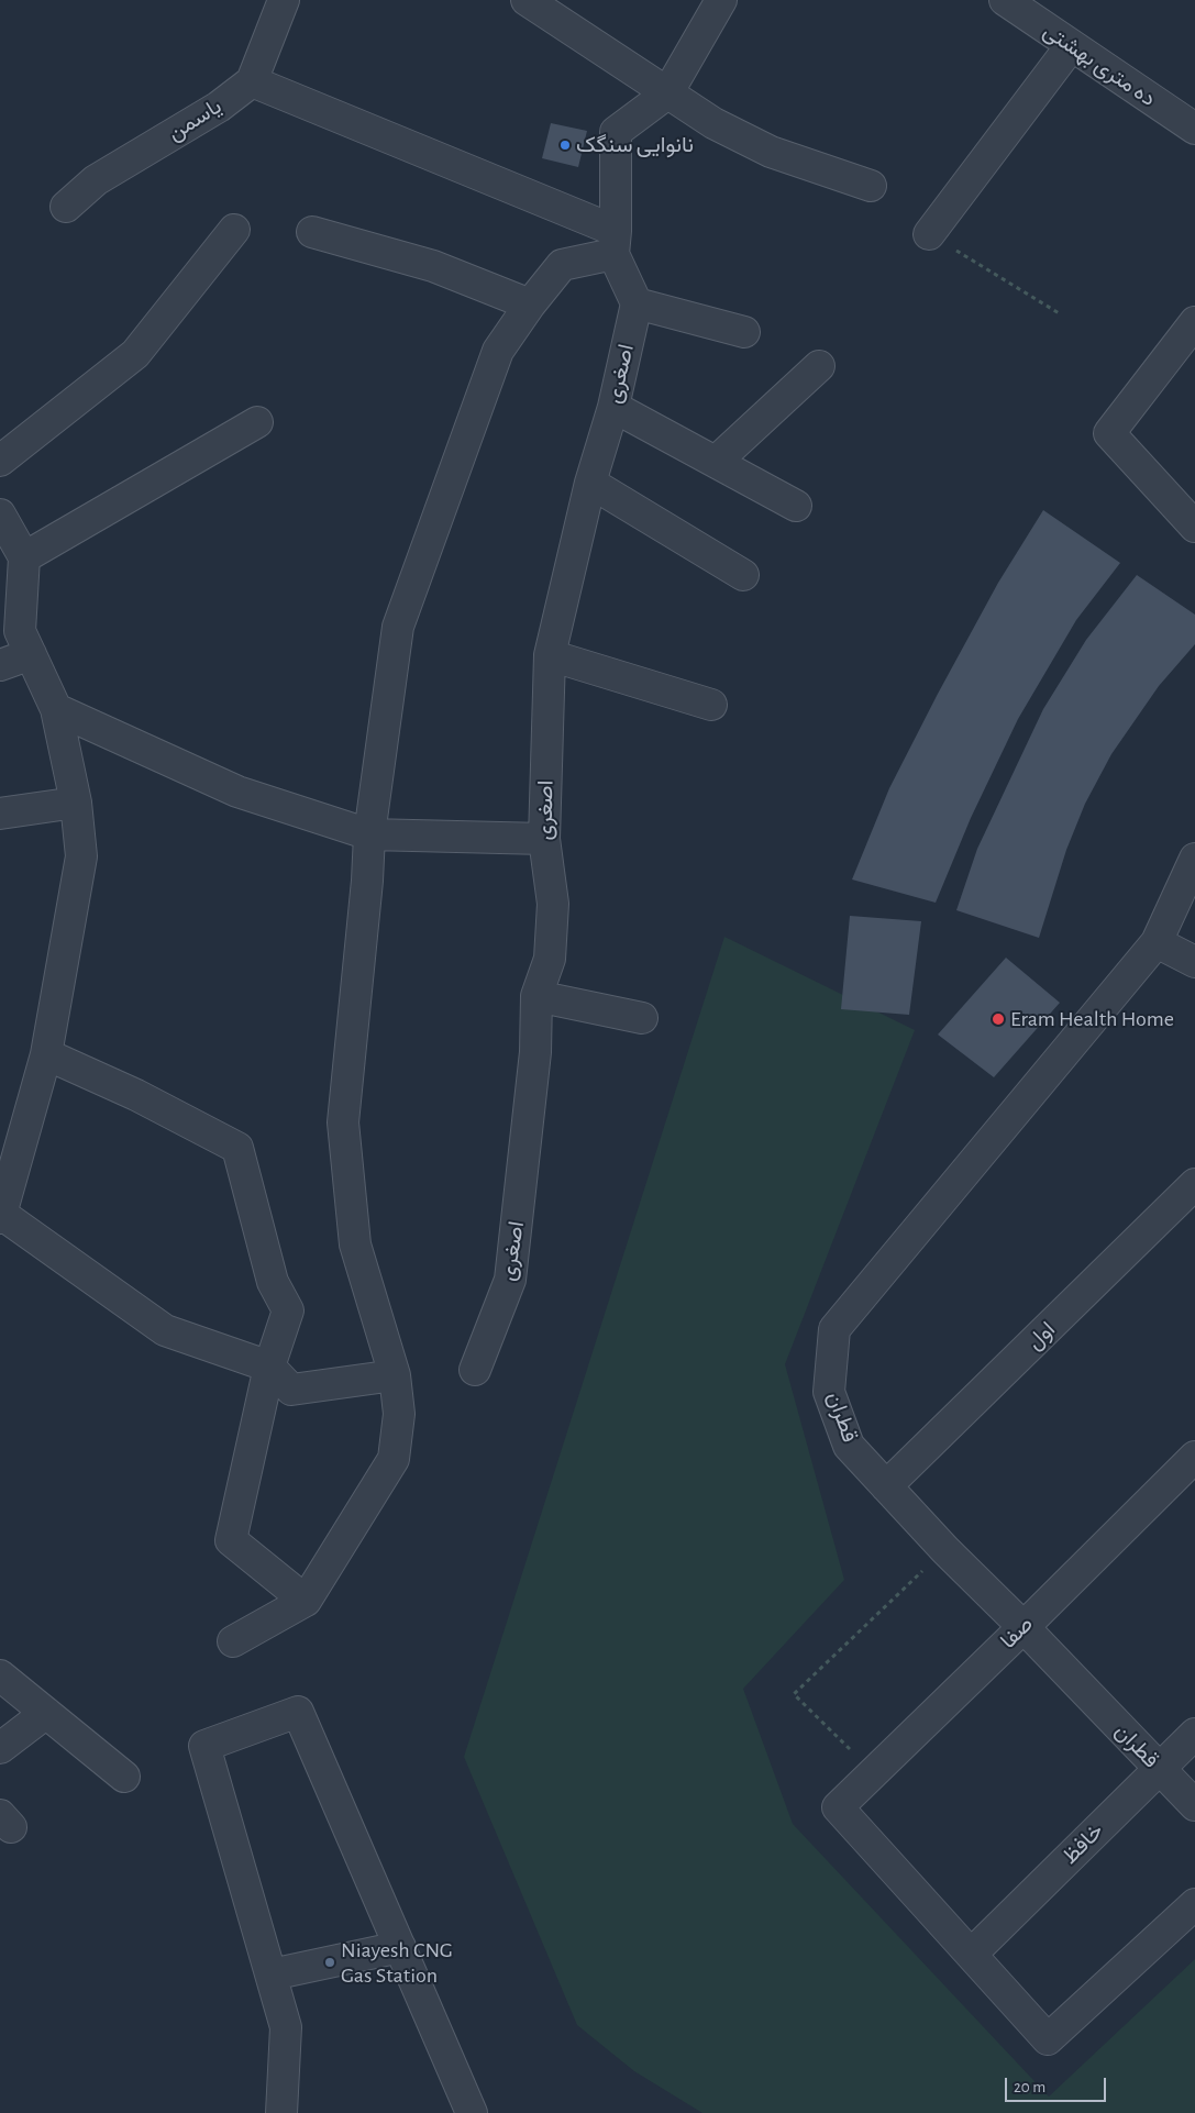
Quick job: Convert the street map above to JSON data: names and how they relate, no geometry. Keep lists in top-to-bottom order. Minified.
{"streets":{"street":["ده متری بهشتی","یاسمن","اصغری","اول","قطران","صفا","خافظ"]},"crossings":[["اول","قطران"],["قطران","صفا"],["قطران","خافظ"],["صفا","خافظ"]],"places":["نانوایی سنگک","Eram Health Home","Niayesh CNG Gas Station"],"scale_bar":"20 m"}
